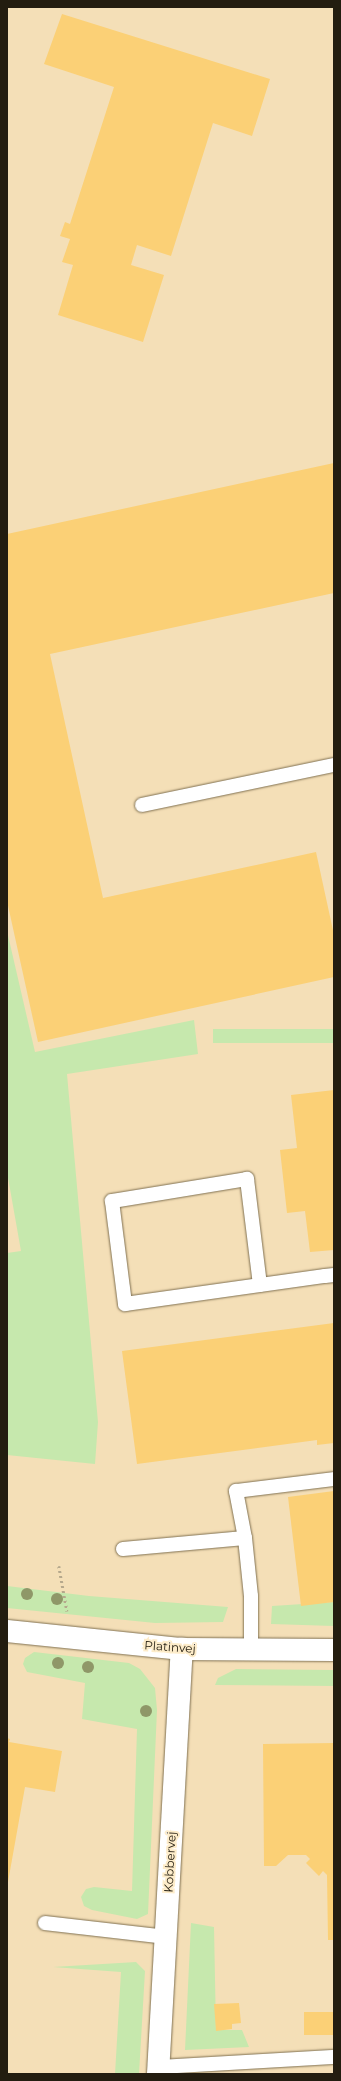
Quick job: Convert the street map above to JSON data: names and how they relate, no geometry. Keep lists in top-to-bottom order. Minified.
{"streets":{"street":["Platinvej","Kobbervej"]},"crossings":[["Platinvej","Kobbervej"]]}
